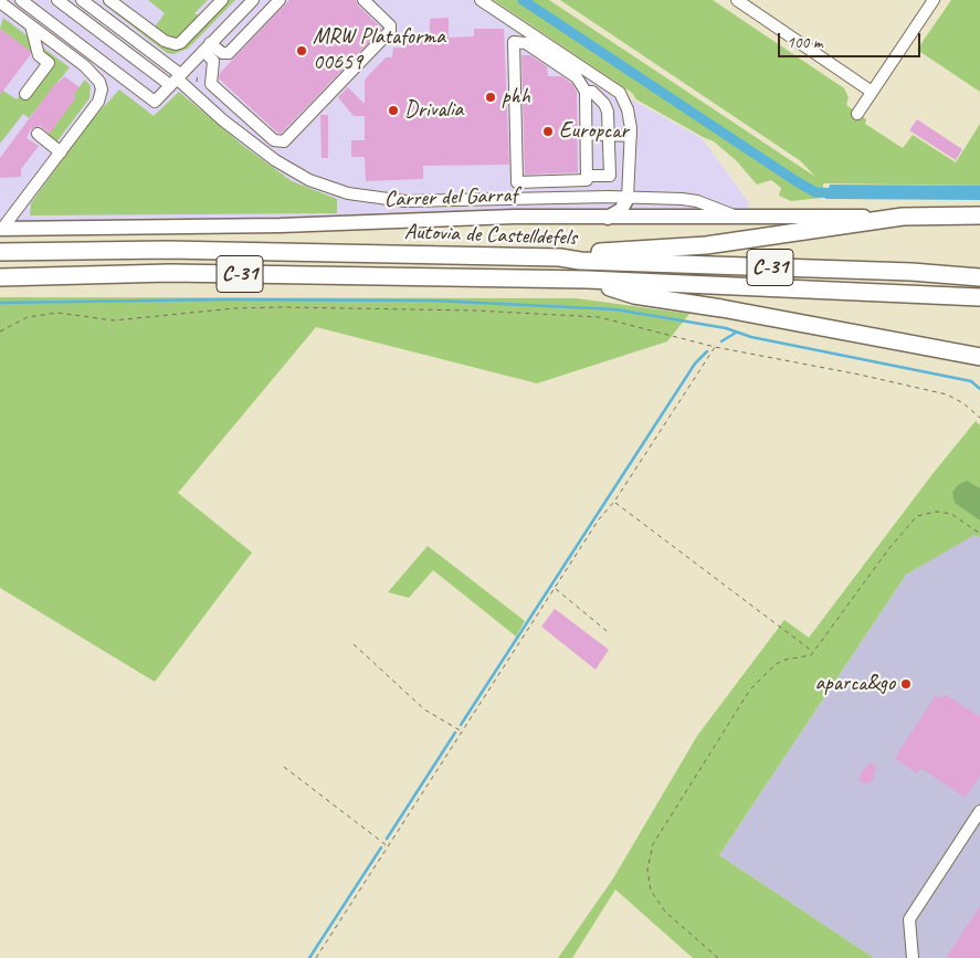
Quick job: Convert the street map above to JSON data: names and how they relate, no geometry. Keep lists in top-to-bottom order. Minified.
{"streets":{"highway":["Autovia de Castelldefels","C-31"],"main road":["Carrer del Garraf"]},"places":["MRW Plataforma 00659","phh","Drivalia","Europcar","aparca&go"],"scale_bar":"100 m"}
